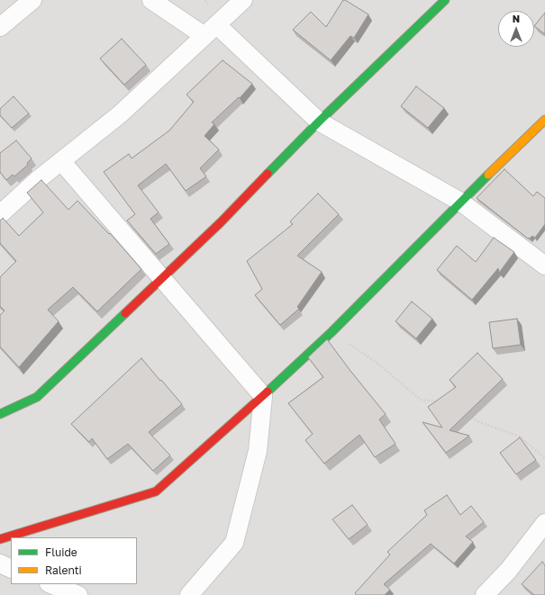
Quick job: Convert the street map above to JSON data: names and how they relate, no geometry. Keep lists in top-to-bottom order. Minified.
{"legend":["Fluide","Ralenti"],"north":"top"}
